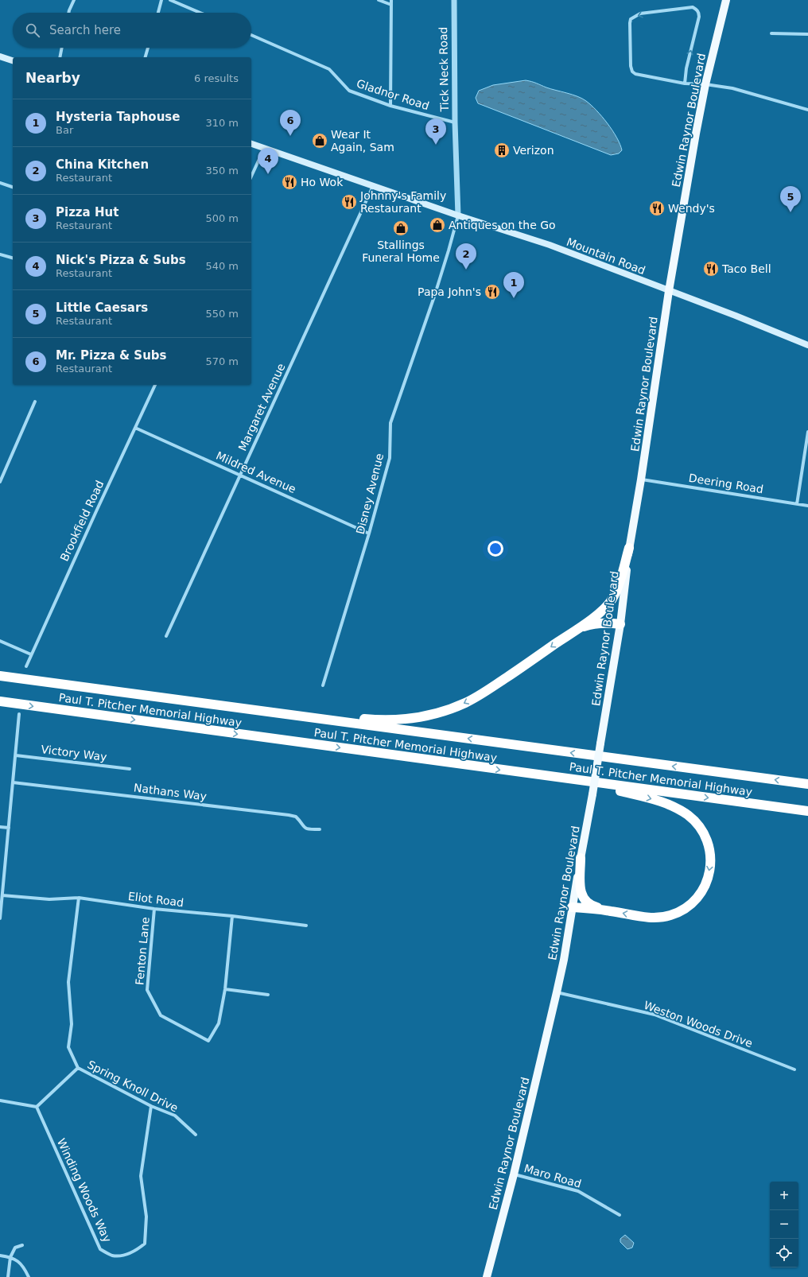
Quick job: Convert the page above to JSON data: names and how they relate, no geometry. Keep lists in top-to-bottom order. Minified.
{"streets":{"highway":["Paul T. Pitcher Memorial Highway"],"main road":["Edwin Raynor Boulevard","Mountain Road"],"street":["Tick Neck Road","Gladnor Road","Margaret Avenue","Mildred Avenue","Deering Road","Disney Avenue","Brookfield Road","Victory Way","Nathans Way","Eliot Road","Fenton Lane","Weston Woods Drive","Spring Knoll Drive","Maro Road","Winding Woods Way"]},"crossings":[["Tick Neck Road","Gladnor Road"],["Tick Neck Road","Mountain Road"],["Tick Neck Road","Disney Avenue"],["Edwin Raynor Boulevard","Mountain Road"],["Edwin Raynor Boulevard","Deering Road"],["Edwin Raynor Boulevard","Weston Woods Drive"],["Edwin Raynor Boulevard","Maro Road"],["Mountain Road","Margaret Avenue"],["Mountain Road","Disney Avenue"],["Margaret Avenue","Mildred Avenue"],["Mildred Avenue","Disney Avenue"],["Mildred Avenue","Brookfield Road"],["Eliot Road","Fenton Lane"],["Eliot Road","Spring Knoll Drive"],["Spring Knoll Drive","Winding Woods Way"]],"places":{"shop":["Wear It Again, Sam","Antiques on the Go","Stallings Funeral Home"],"building":["Verizon"],"restaurant":["Ho Wok","Johnny's Family Restaurant","Wendy's","Taco Bell","Papa John's"]},"page":{"search":"Search here","heading":["Nearby","6 results"],"list":[{"mark":"1","name":"Hysteria Taphouse","note":"Bar","value":"310 m"},{"mark":"2","name":"China Kitchen","note":"Restaurant","value":"350 m"},{"mark":"3","name":"Pizza Hut","note":"Restaurant","value":"500 m"},{"mark":"4","name":"Nick's Pizza & Subs","note":"Restaurant","value":"540 m"},{"mark":"5","name":"Little Caesars","note":"Restaurant","value":"550 m"},{"mark":"6","name":"Mr. Pizza & Subs","note":"Restaurant","value":"570 m"}],"pins":["6","3","4","5","2","1"],"map_buttons":["+","−"]}}
